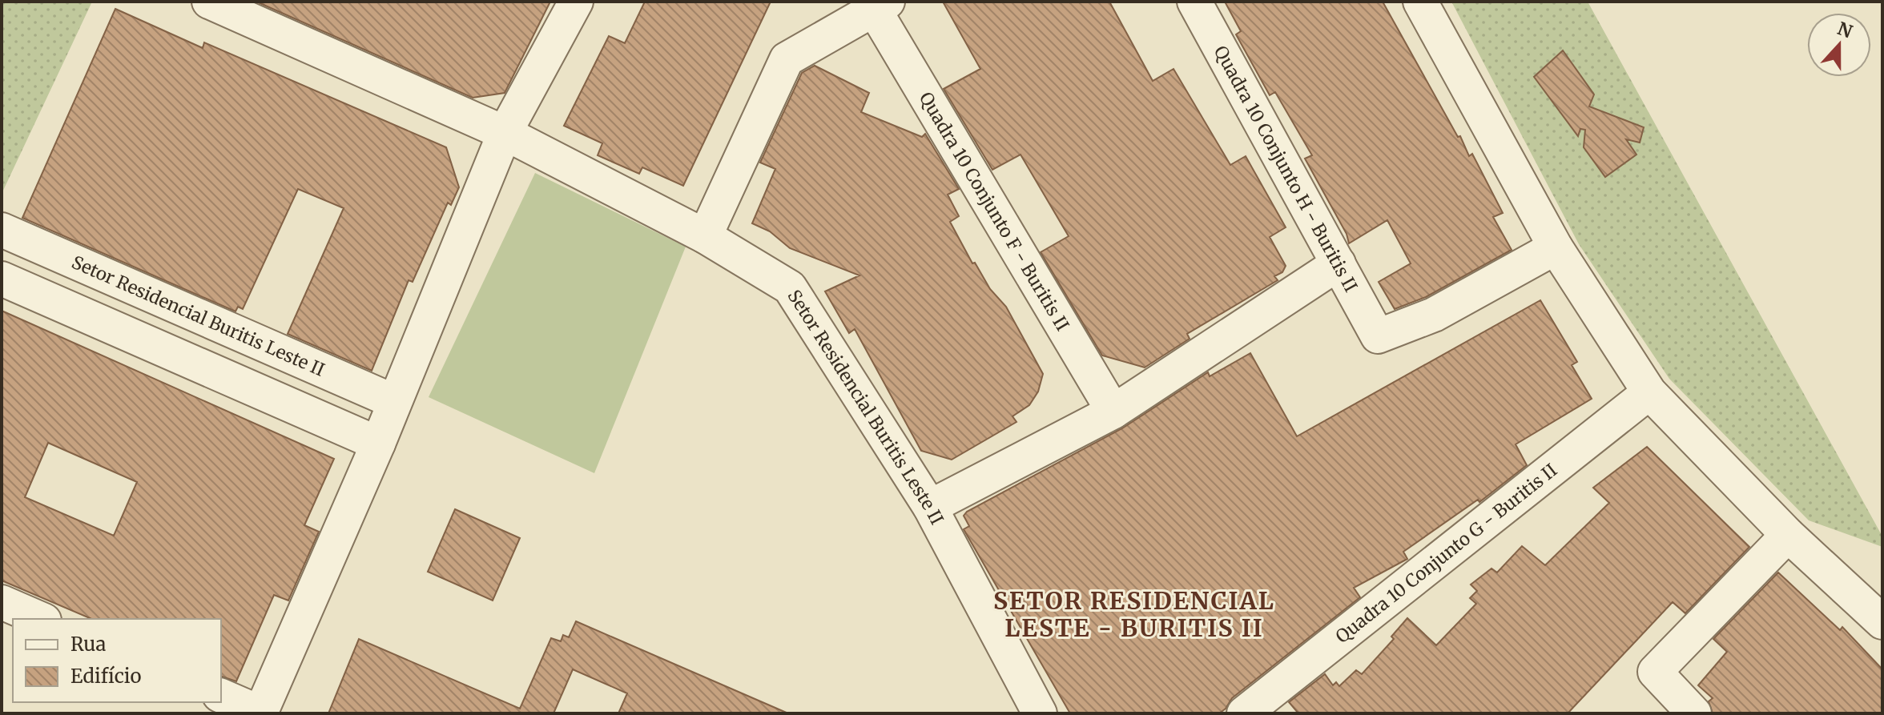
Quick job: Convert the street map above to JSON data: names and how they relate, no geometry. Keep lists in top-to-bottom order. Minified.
{"streets":{"street":["Quadra 10 Conjunto H - Buritis II","Quadra 10 Conjunto F - Buritis II","Setor Residencial Buritis Leste II","Quadra 10 Conjunto G - Buritis II"]},"districts":["SETOR RESIDENCIAL LESTE - BURITIS II"],"legend":["Rua","Edifício"],"north":"top"}
